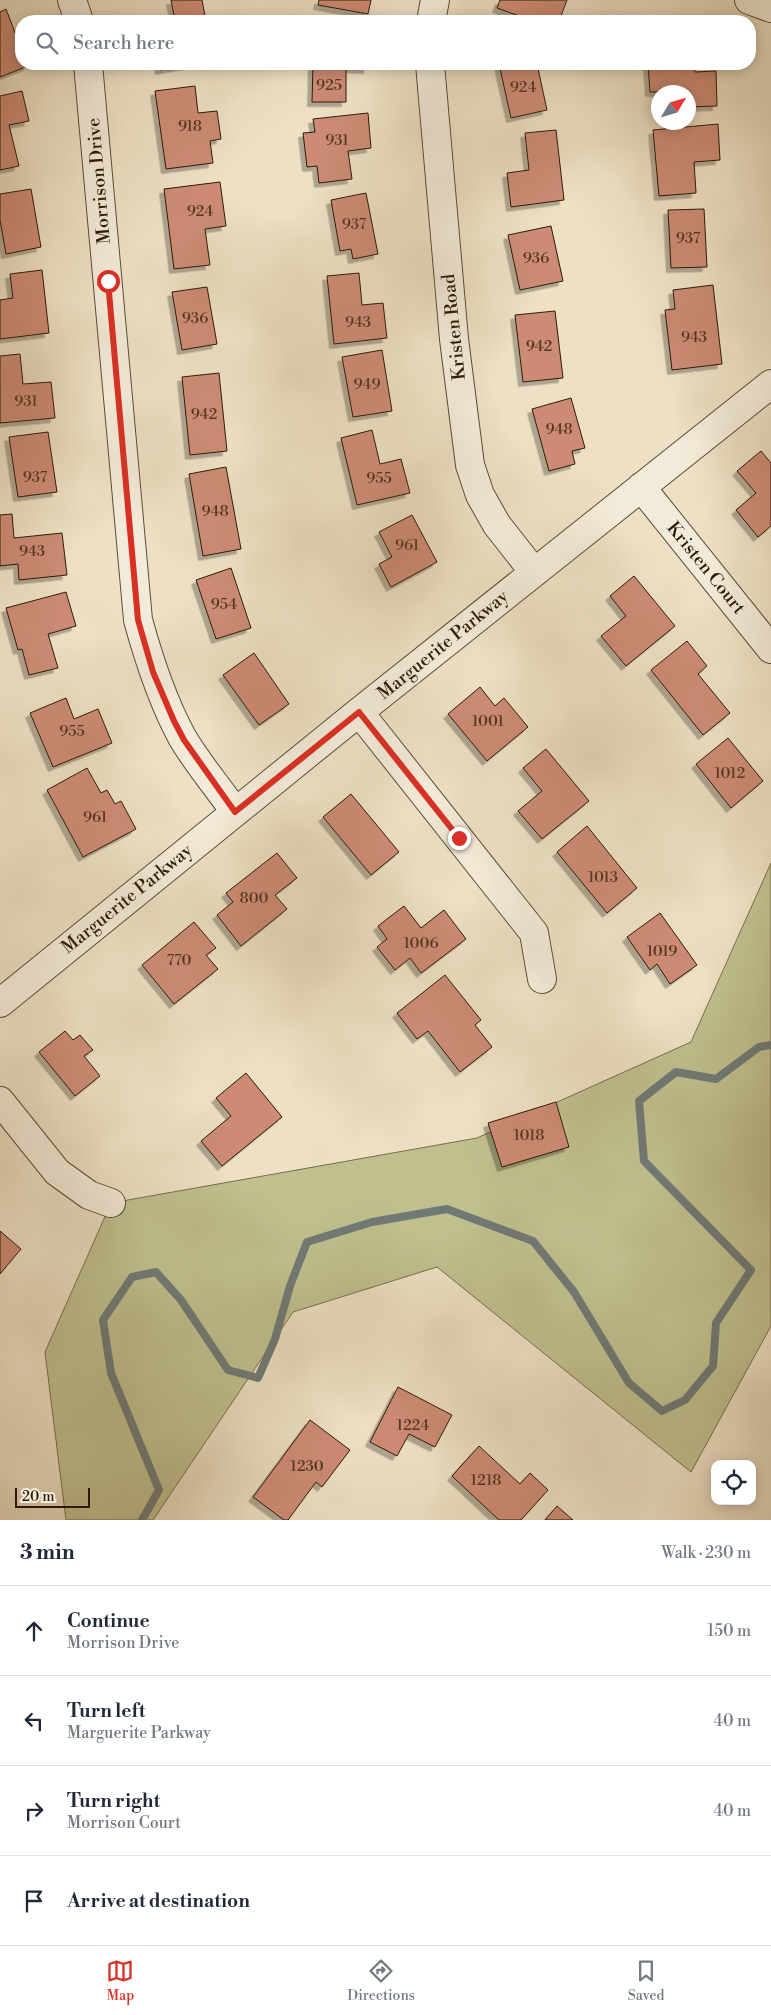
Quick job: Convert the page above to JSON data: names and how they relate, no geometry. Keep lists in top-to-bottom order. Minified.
{"streets":{"street":["Morrison Drive","Kristen Road","Kristen Court","Marguerite Parkway"]},"crossings":[["Morrison Drive","Marguerite Parkway"],["Kristen Road","Marguerite Parkway"],["Kristen Court","Marguerite Parkway"]],"house_numbers":["925","924","918","931","924","937","937","936","936","943","943","942","949","931","942","948","937","955","948","961","943","954","1001","955","1012","961","1013","800","1006","1019","770","1018","1224","1230","1218"],"scale_bar":"20 m","north":"top right","page":{"search":"Search here","scale":"20 m","heading":["3 min","Walk · 230 m"],"list":[["Continue","Morrison Drive","150 m"],["Turn left","Marguerite Parkway","40 m"],["Turn right","Morrison Court","40 m"],"Arrive at destination"],"nav":["Map","Directions","Saved"]}}
